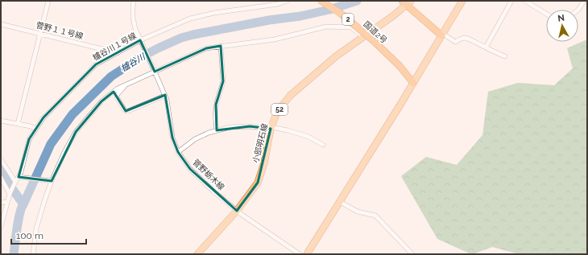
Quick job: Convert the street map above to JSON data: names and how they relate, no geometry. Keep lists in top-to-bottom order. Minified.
{"streets":{"highway":["2","国道2号"],"main road":["52","小部明石線"],"street":["菅野１１号線","櫨谷川１号線","菅野栃木線"]},"crossings":[["菅野１１号線","櫨谷川１号線"],["櫨谷川１号線","菅野栃木線"],["小部明石線","菅野栃木線"]],"water":["櫨谷川"],"scale_bar":"100 m","north":"top"}
